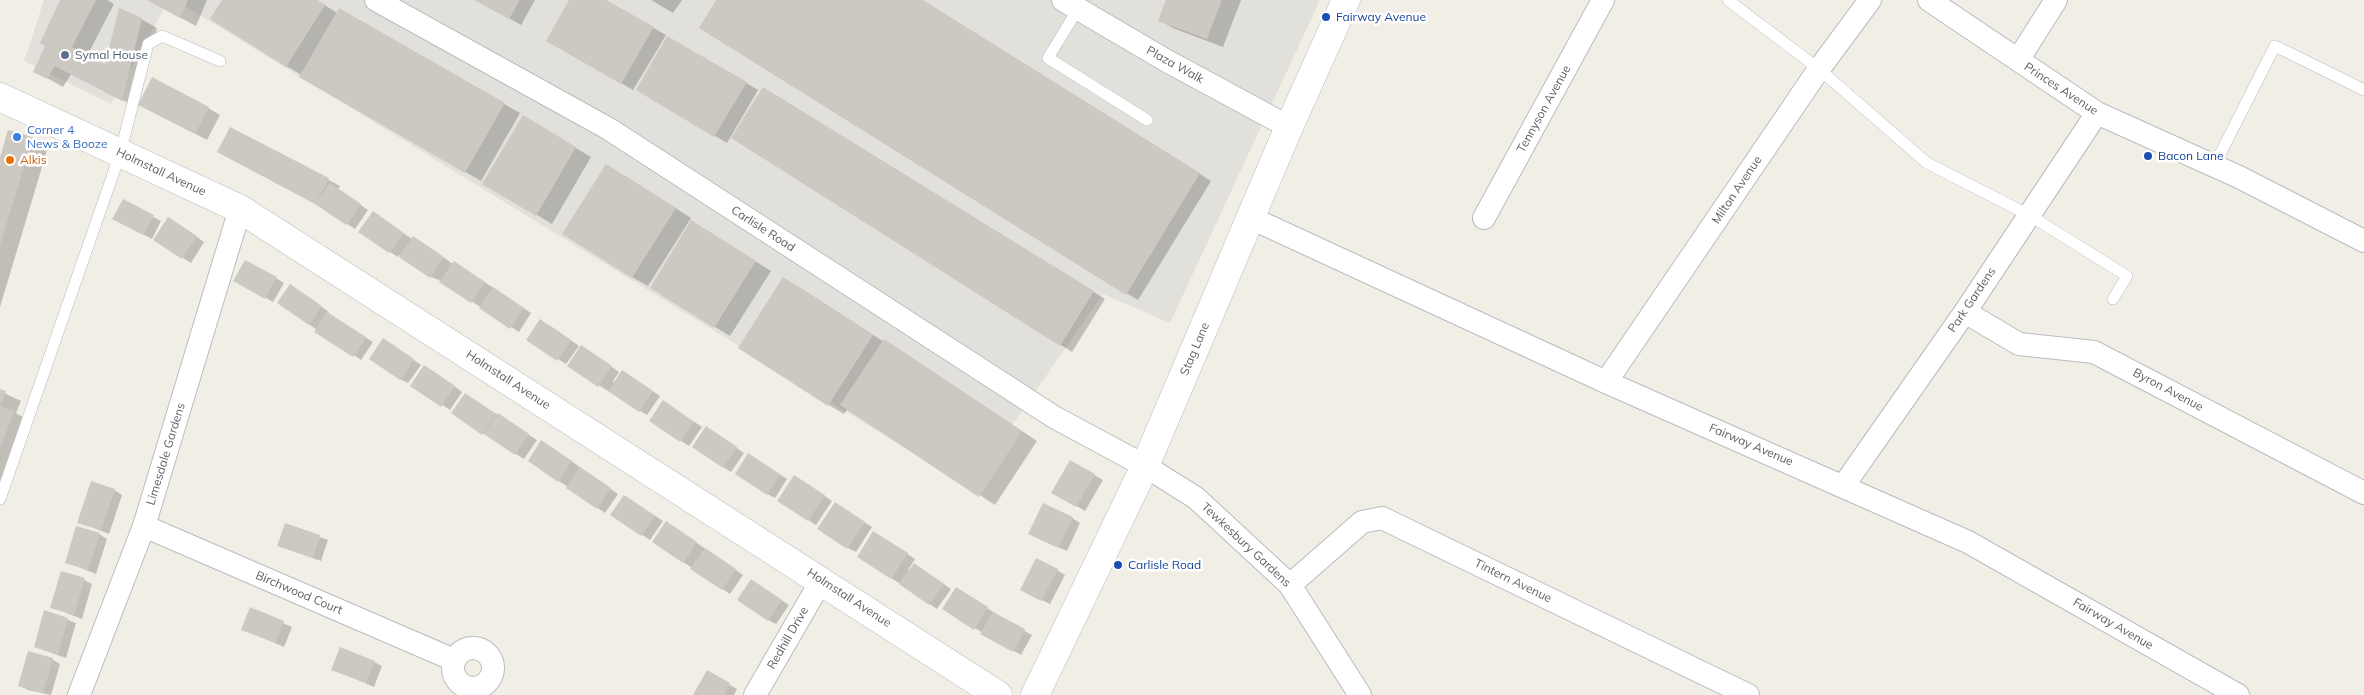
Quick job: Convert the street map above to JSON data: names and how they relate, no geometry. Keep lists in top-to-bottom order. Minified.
{"streets":{"street":["Plaza Walk","Princes Avenue","Tennyson Avenue","Holmstall Avenue","Milton Avenue","Carlisle Road","Park Gardens","Stag Lane","Byron Avenue","Fairway Avenue","Limesdale Gardens","Tewkesbury Gardens","Tintern Avenue","Birchwood Court","Redhill Drive"]},"crossings":[["Plaza Walk","Stag Lane"],["Princes Avenue","Park Gardens"],["Holmstall Avenue","Limesdale Gardens"],["Holmstall Avenue","Redhill Drive"],["Milton Avenue","Fairway Avenue"],["Carlisle Road","Stag Lane"],["Carlisle Road","Tewkesbury Gardens"],["Park Gardens","Byron Avenue"],["Park Gardens","Fairway Avenue"],["Stag Lane","Fairway Avenue"],["Stag Lane","Tewkesbury Gardens"],["Limesdale Gardens","Birchwood Court"],["Tewkesbury Gardens","Tintern Avenue"]],"places":["Fairway Avenue","Symal House","Corner 4 News & Booze","Bacon Lane","Alkis","Carlisle Road"]}
